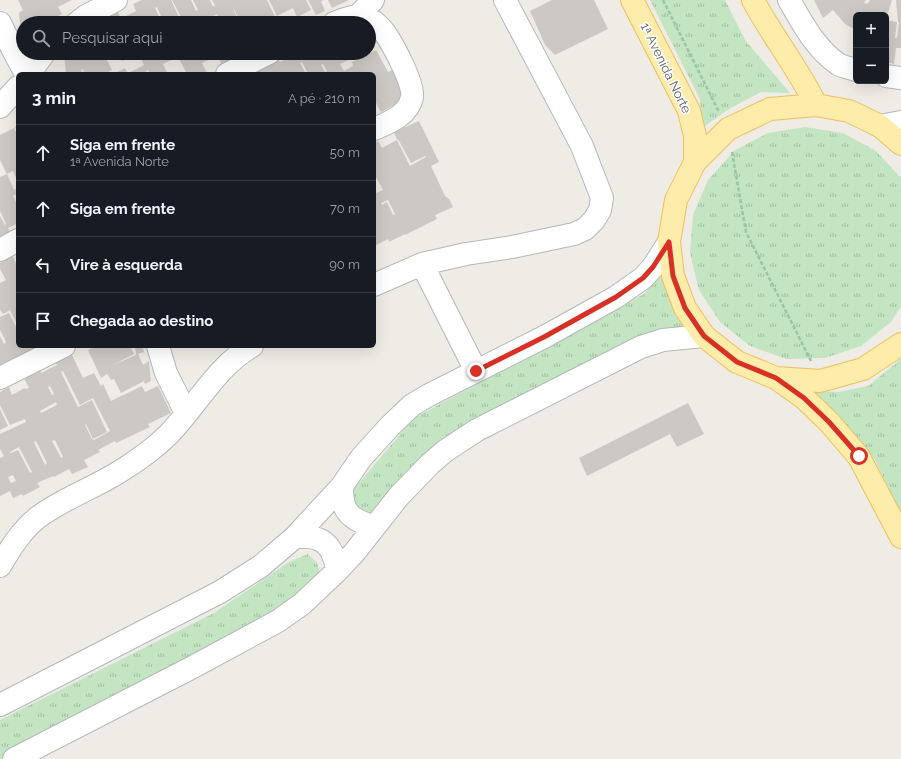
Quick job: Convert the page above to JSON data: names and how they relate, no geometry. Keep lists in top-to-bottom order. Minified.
{"streets":{"main road":["1ᵃ Avenida Norte"]},"page":{"map_buttons":["+","−"],"search":"Pesquisar aqui","heading":["3 min","A pé · 210 m"],"list":[["Siga em frente","1ᵃ Avenida Norte","50 m"],["Siga em frente","70 m"],["Vire à esquerda","90 m"],"Chegada ao destino"]}}
